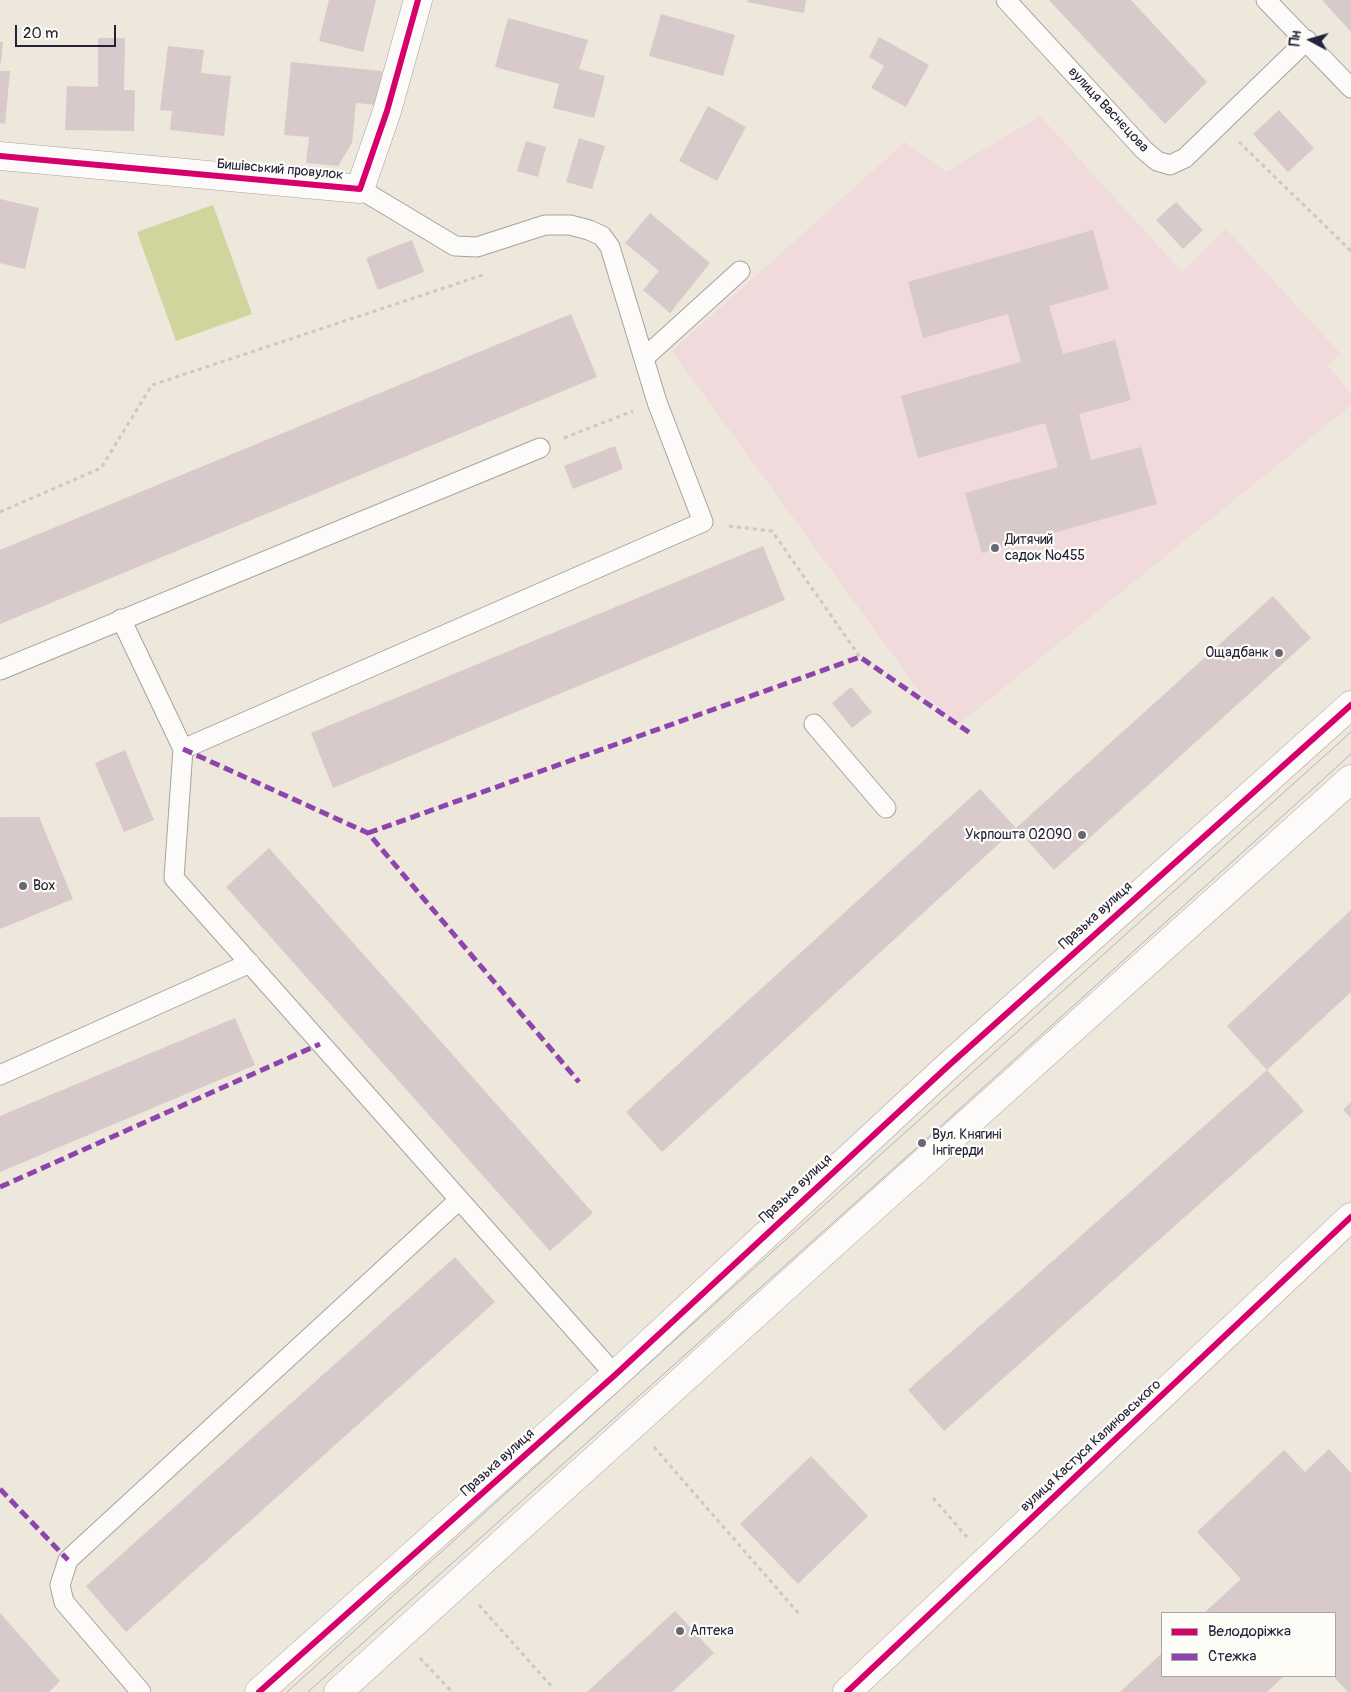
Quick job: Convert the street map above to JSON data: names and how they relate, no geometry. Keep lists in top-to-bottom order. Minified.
{"streets":{"street":["Бишівський провулок","Празька вулиця","вулиця Кастуся Калиновського"],"lane":["вулиця Васнєцова"]},"places":["Дитячий садок №455","Ощадбанк","Укрпошта 02090","Box","Вул. Княгині Інгігерди","Аптека"],"legend":["Велодоріжка","Стежка"],"scale_bar":"20 m","north":"left"}
